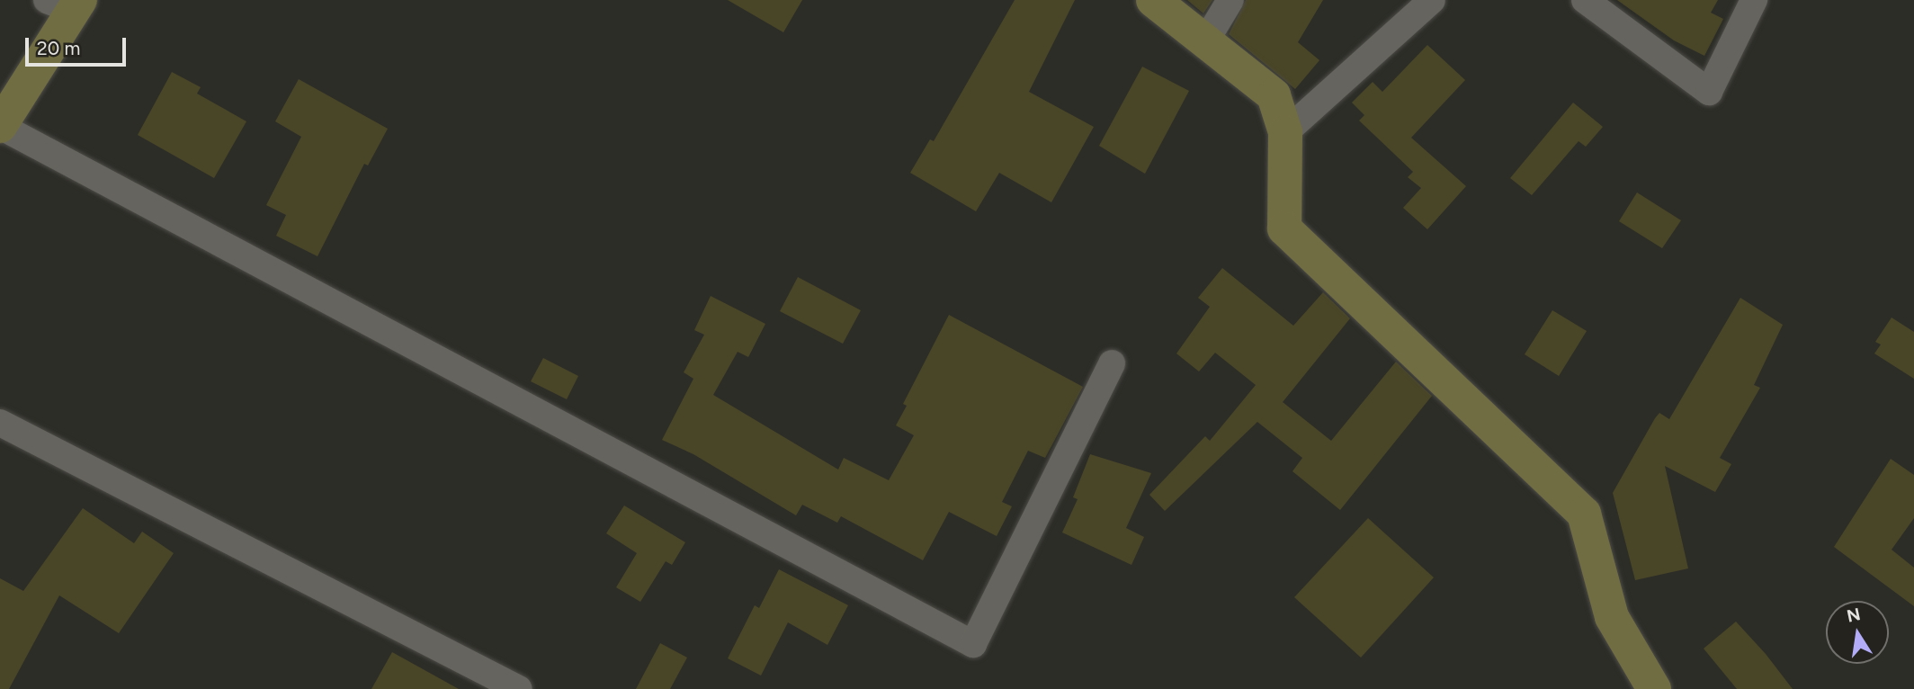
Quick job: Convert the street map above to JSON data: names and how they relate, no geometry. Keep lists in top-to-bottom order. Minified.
{"scale_bar":"20 m","north":"top"}
